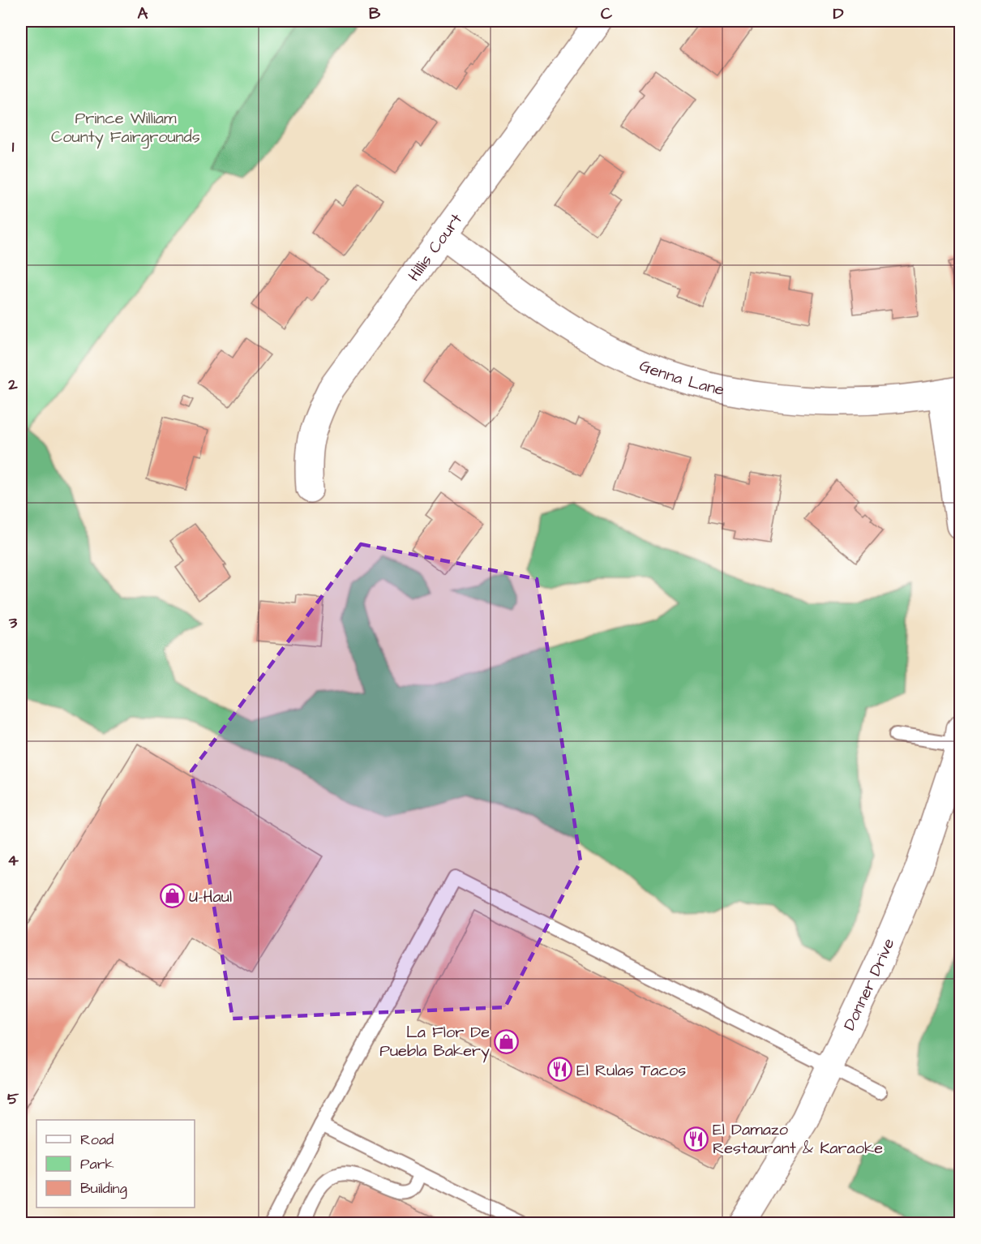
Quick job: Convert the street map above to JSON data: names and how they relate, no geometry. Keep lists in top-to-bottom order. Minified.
{"streets":{"street":["Hillis Court","Genna Lane","Donner Drive"]},"crossings":[["Hillis Court","Genna Lane"]],"parks":["Prince William County Fairgrounds"],"places":{"shop":["U-Haul","La Flor De Puebla Bakery"],"restaurant":["El Rulas Tacos","El Damazo Restaurant & Karaoke"]},"legend":["Road","Park","Building"],"grid":{"columns":["A","B","C","D"],"rows":["1","2","3","4","5"]}}
